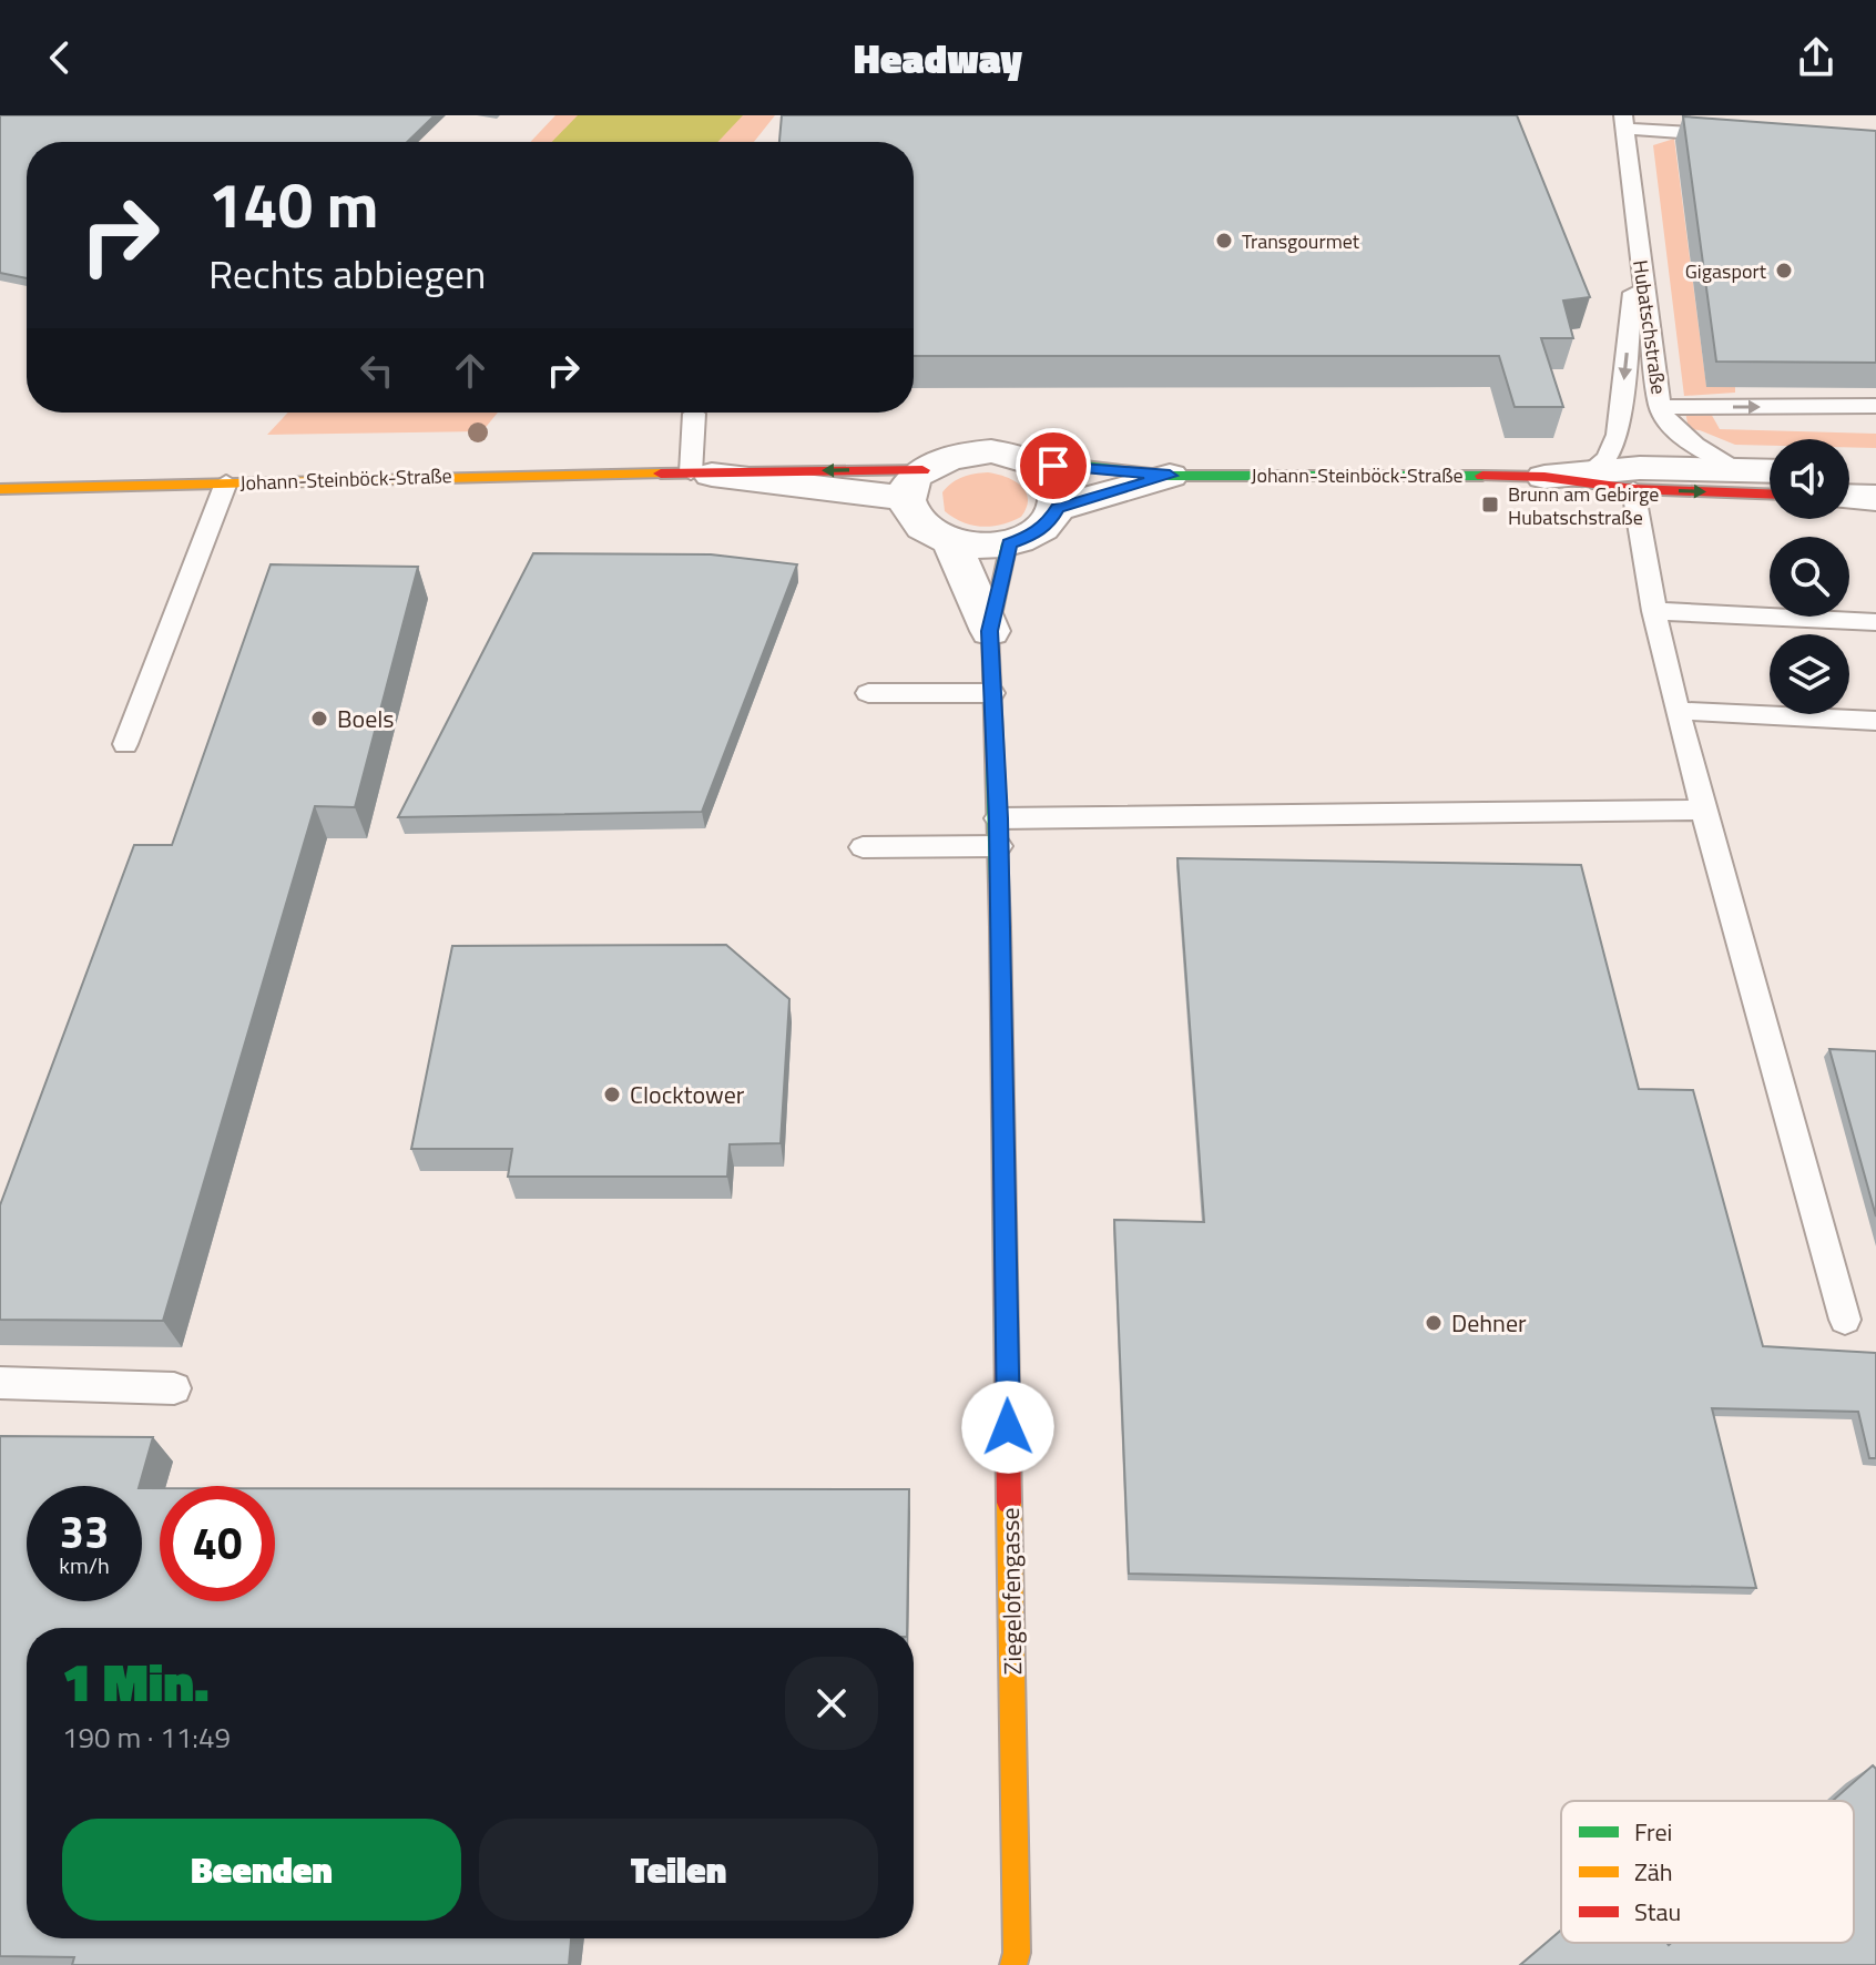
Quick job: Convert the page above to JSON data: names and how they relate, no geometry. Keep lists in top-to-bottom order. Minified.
{"streets":{"street":["Johann-Steinböck-Straße","Ziegelofengasse"],"lane":["Hubatschstraße"]},"crossings":[["Hubatschstraße","Johann-Steinböck-Straße"],["Johann-Steinböck-Straße","Ziegelofengasse"]],"places":{"other":["Transgourmet","Gigasport","Boels","Clocktower","Dehner"],"transit":["Brunn am Gebirge Hubatschstraße"]},"legend":["Frei","Zäh","Stau"],"page":{"header":"Headway","turn":["140 m","Rechts abbiegen"],"speed":"33 km/h","limit":"40","heading":["1 Min.","190 m · 11:49"],"buttons":["Beenden","Teilen"]}}
